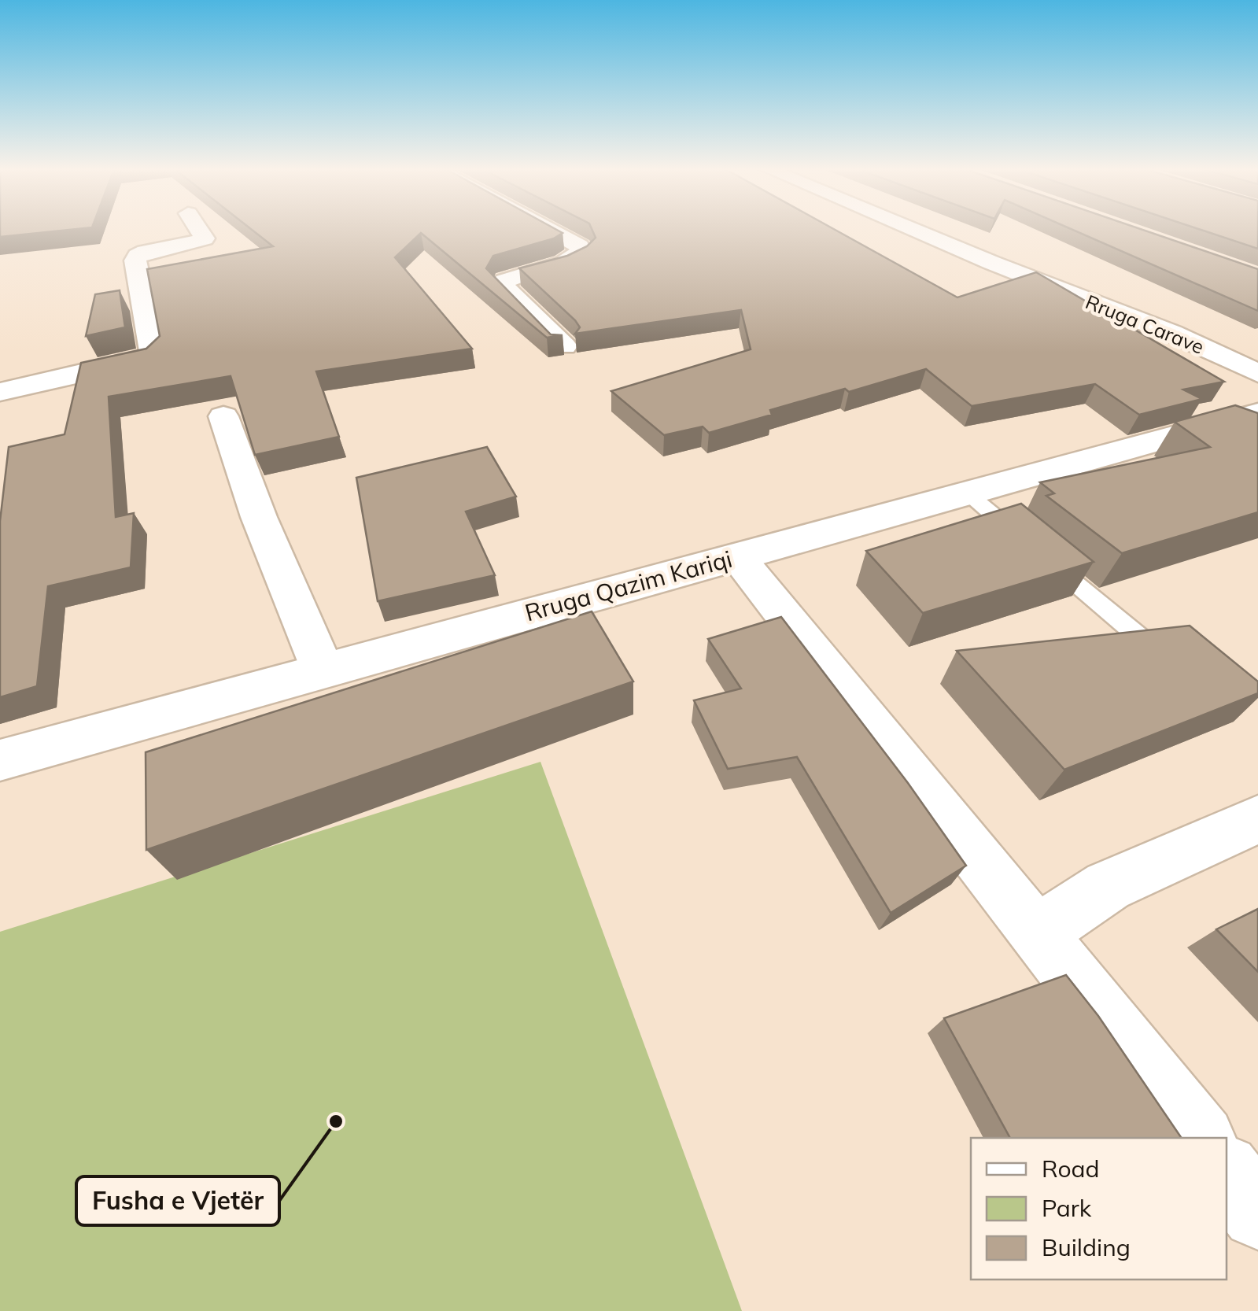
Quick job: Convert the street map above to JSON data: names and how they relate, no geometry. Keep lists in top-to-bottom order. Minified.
{"streets":{"street":["Rruga Carave","Rruga Qazim Kariqi"]},"places":["Fusha e Vjetër"],"legend":["Road","Park","Building"]}
